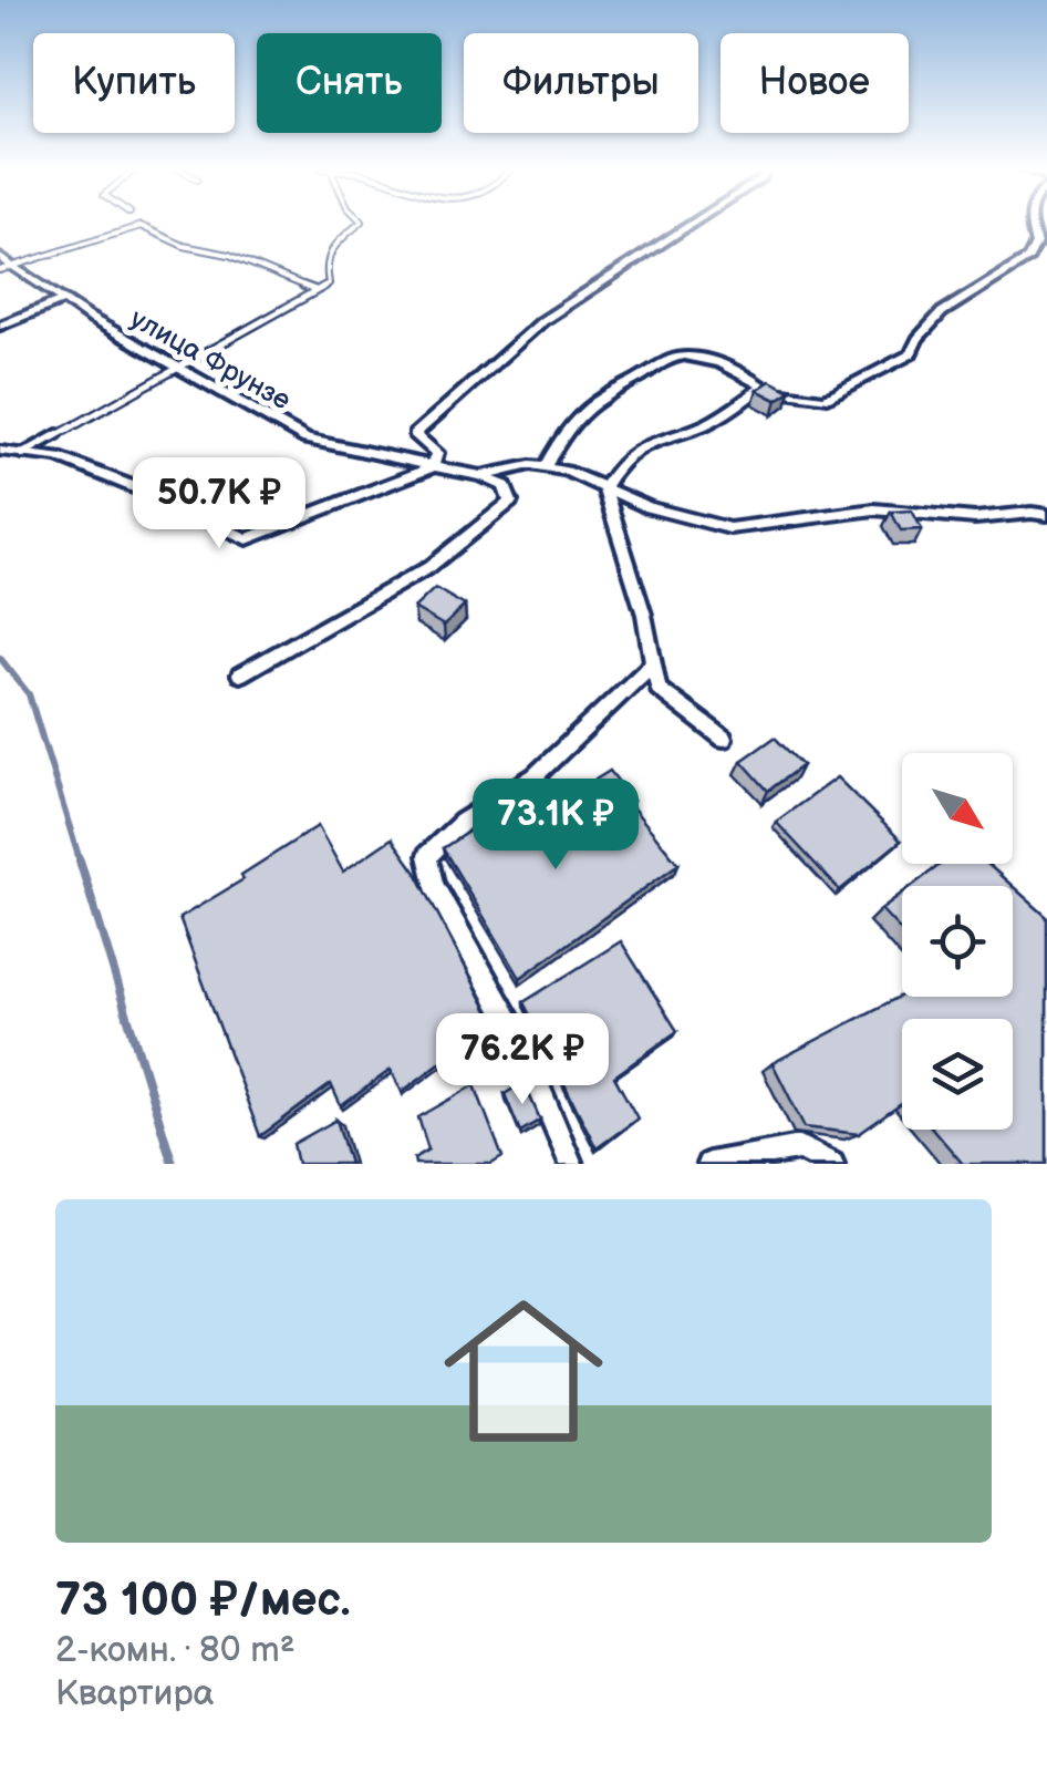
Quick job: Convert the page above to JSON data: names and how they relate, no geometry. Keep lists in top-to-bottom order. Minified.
{"streets":{"street":["улица Фрунзе"]},"north":"bottom right","page":{"chip":["Купить","Снять","Фильтры","Новое"],"price":["50.7K ₽","73.1K ₽","76.2K ₽"],"list":[{"name":"73 100 ₽/мес.","note":"2-комн. · 80 m² · Квартира"}]}}
